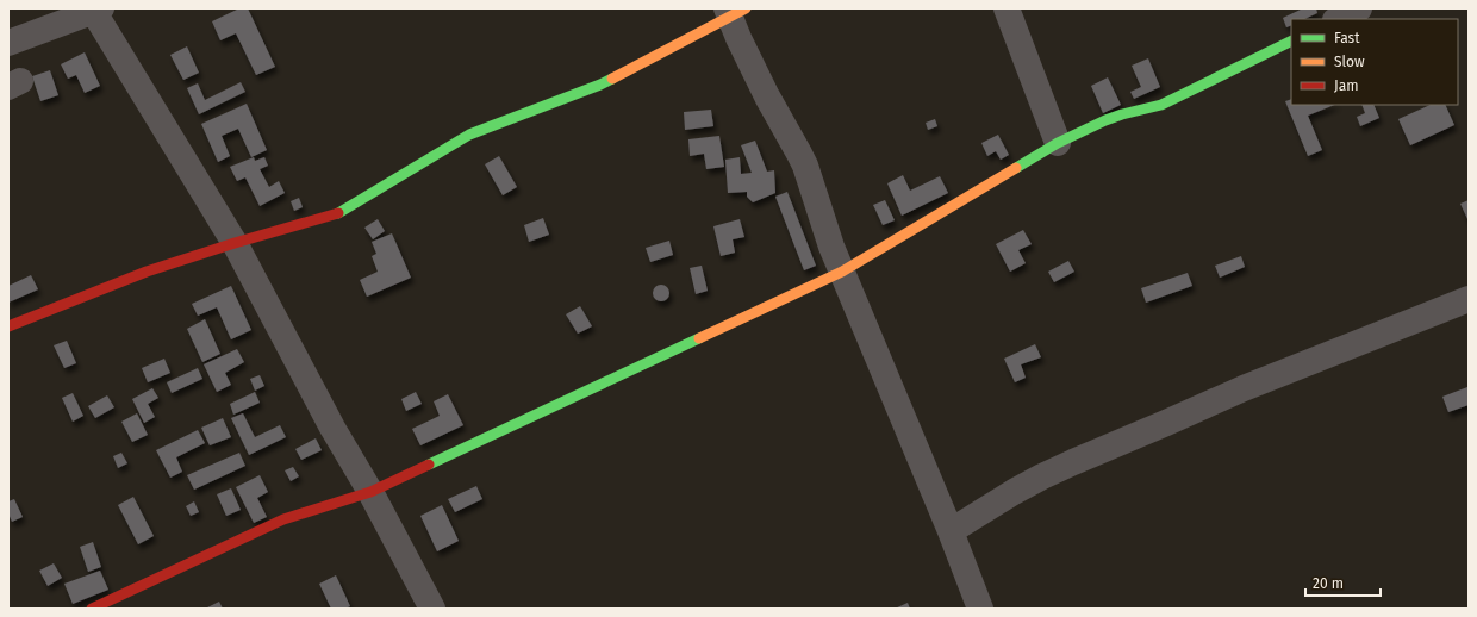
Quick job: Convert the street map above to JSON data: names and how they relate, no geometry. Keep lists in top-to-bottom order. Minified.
{"legend":["Fast","Slow","Jam"],"scale_bar":"20 m"}
